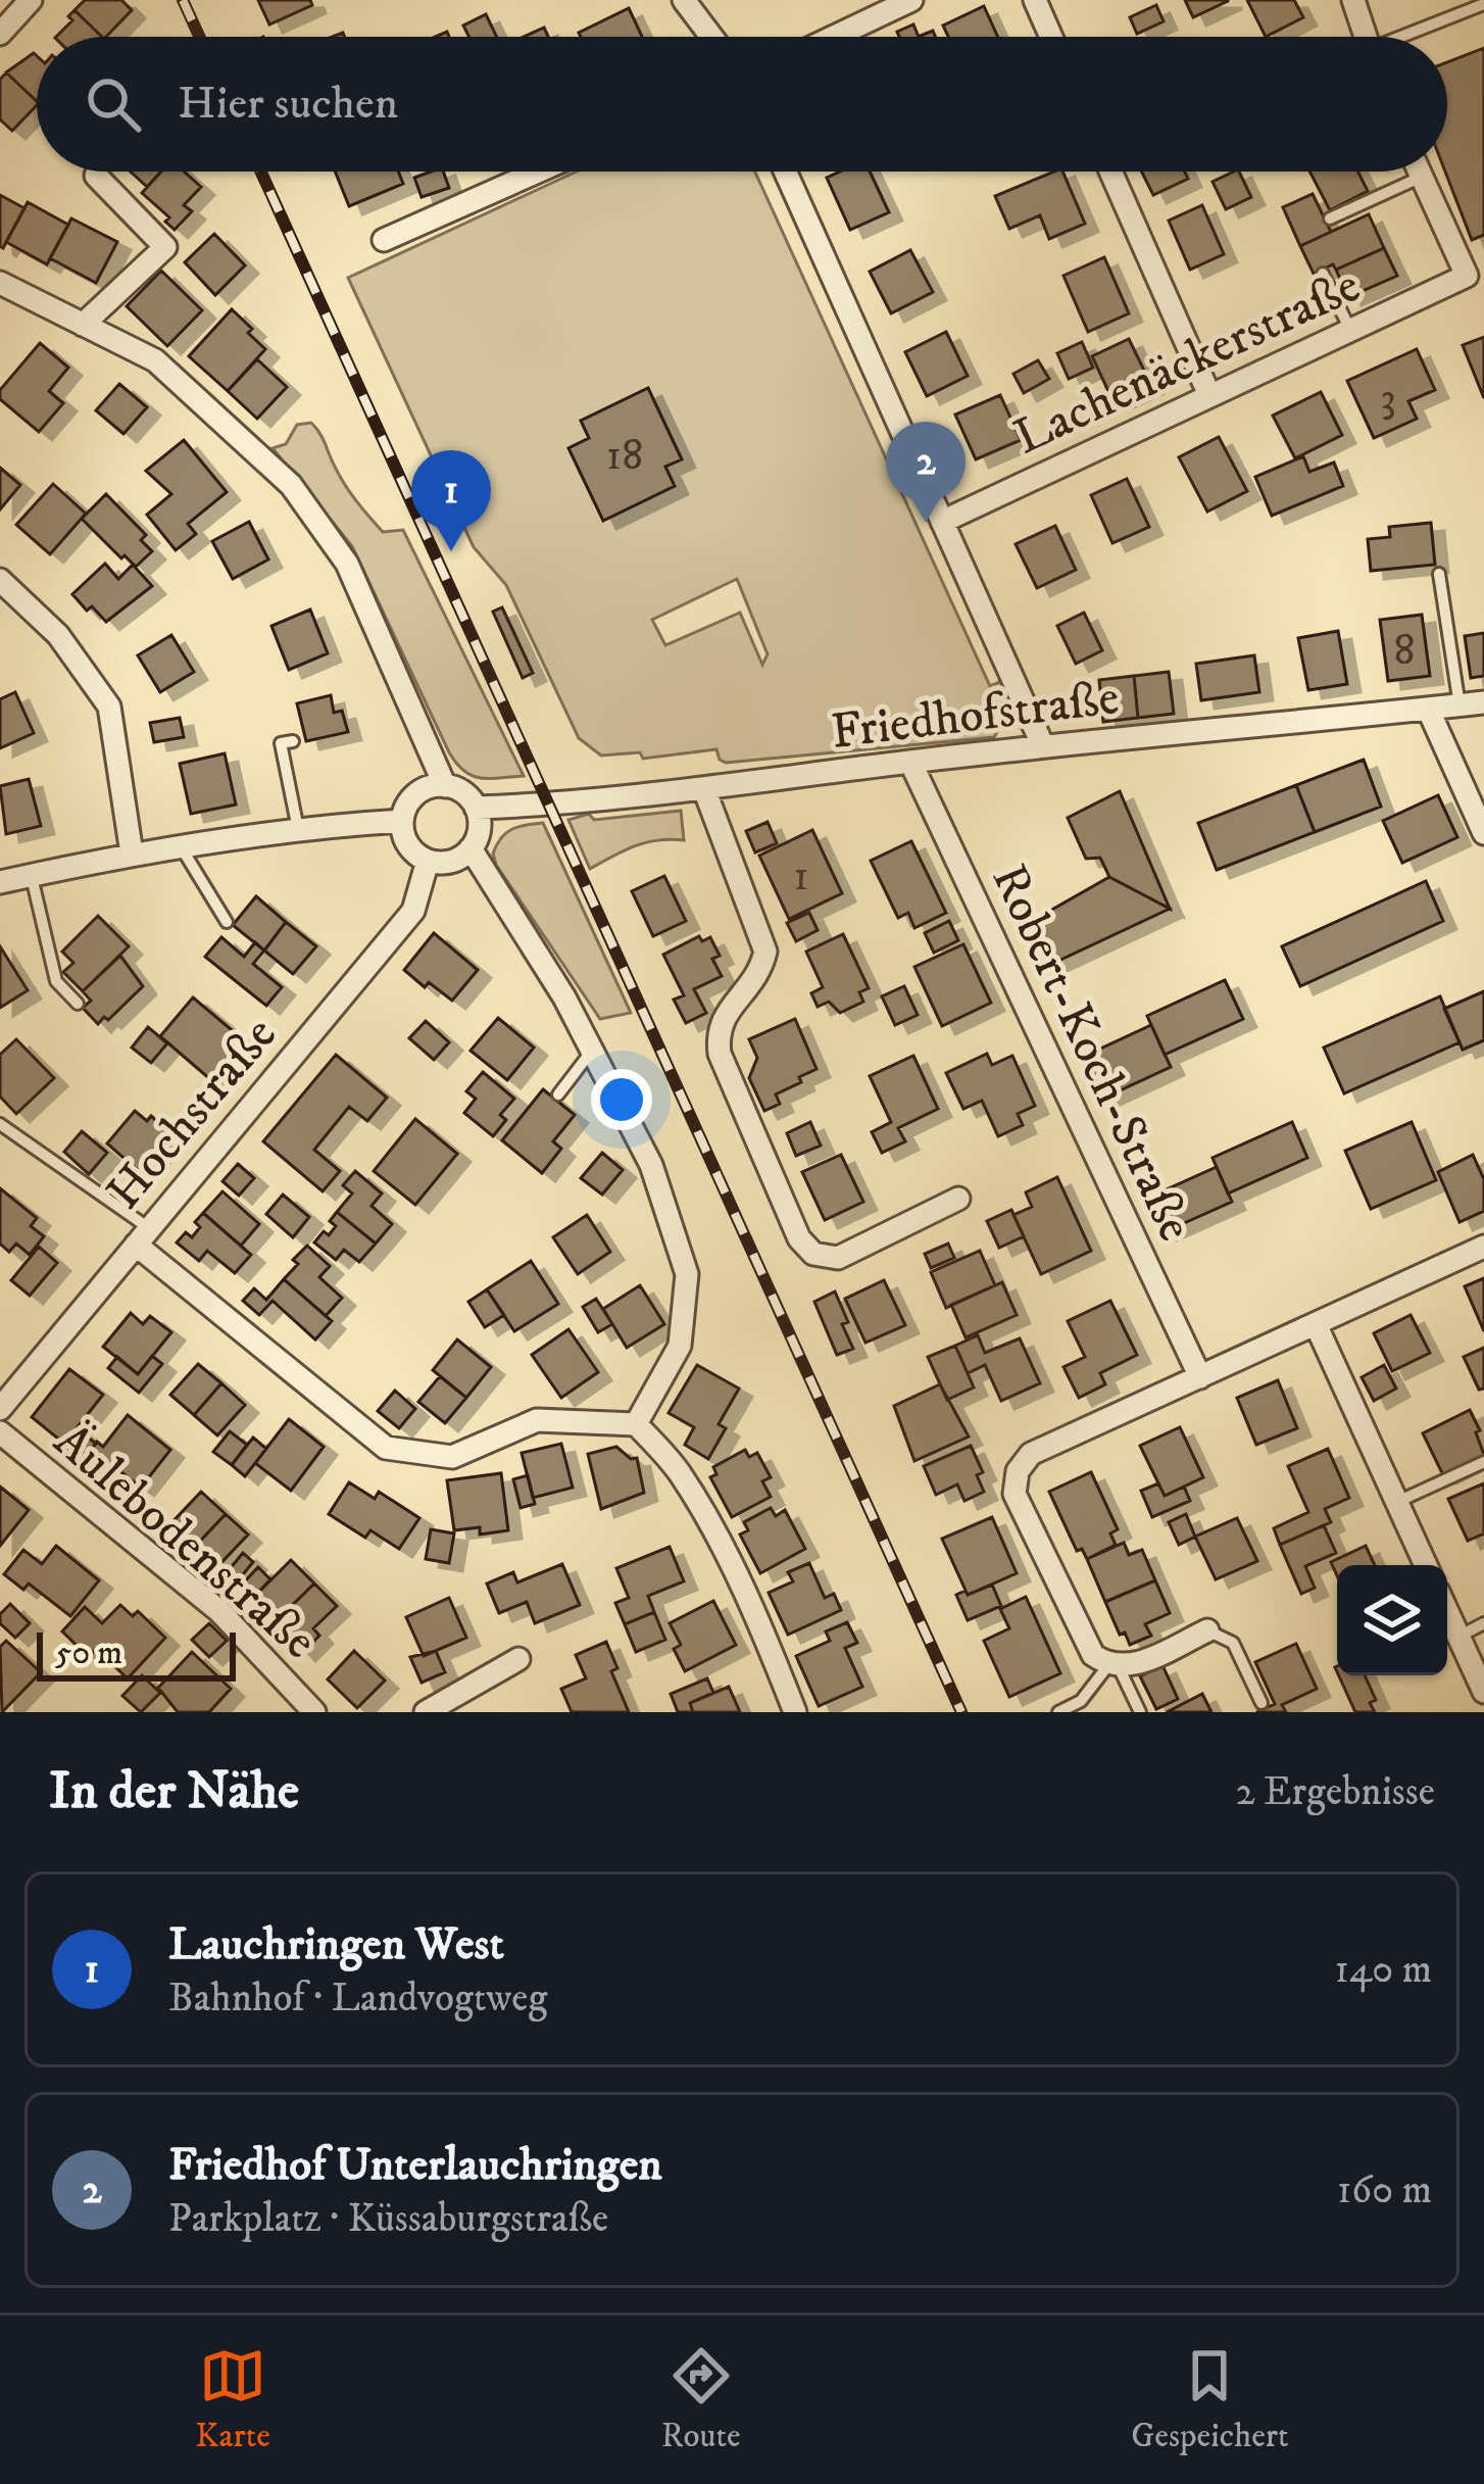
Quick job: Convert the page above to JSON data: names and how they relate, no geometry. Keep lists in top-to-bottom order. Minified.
{"streets":{"street":["Lachenäckerstraße","Friedhofstraße","Robert-Koch-Straße","Hochstraße","Äulebodenstraße"]},"crossings":[["Friedhofstraße","Robert-Koch-Straße"],["Friedhofstraße","Hochstraße"]],"house_numbers":["3","18","8","1"],"scale_bar":"50 m","page":{"search":"Hier suchen","pins":["2","1"],"scale":"50 m","heading":["In der Nähe","2 Ergebnisse"],"list":[{"mark":"1","name":"Lauchringen West","note":"Bahnhof · Landvogtweg","value":"140 m"},{"mark":"2","name":"Friedhof Unterlauchringen","note":"Parkplatz · Küssaburgstraße","value":"160 m"}],"nav":["Karte","Route","Gespeichert"]}}
